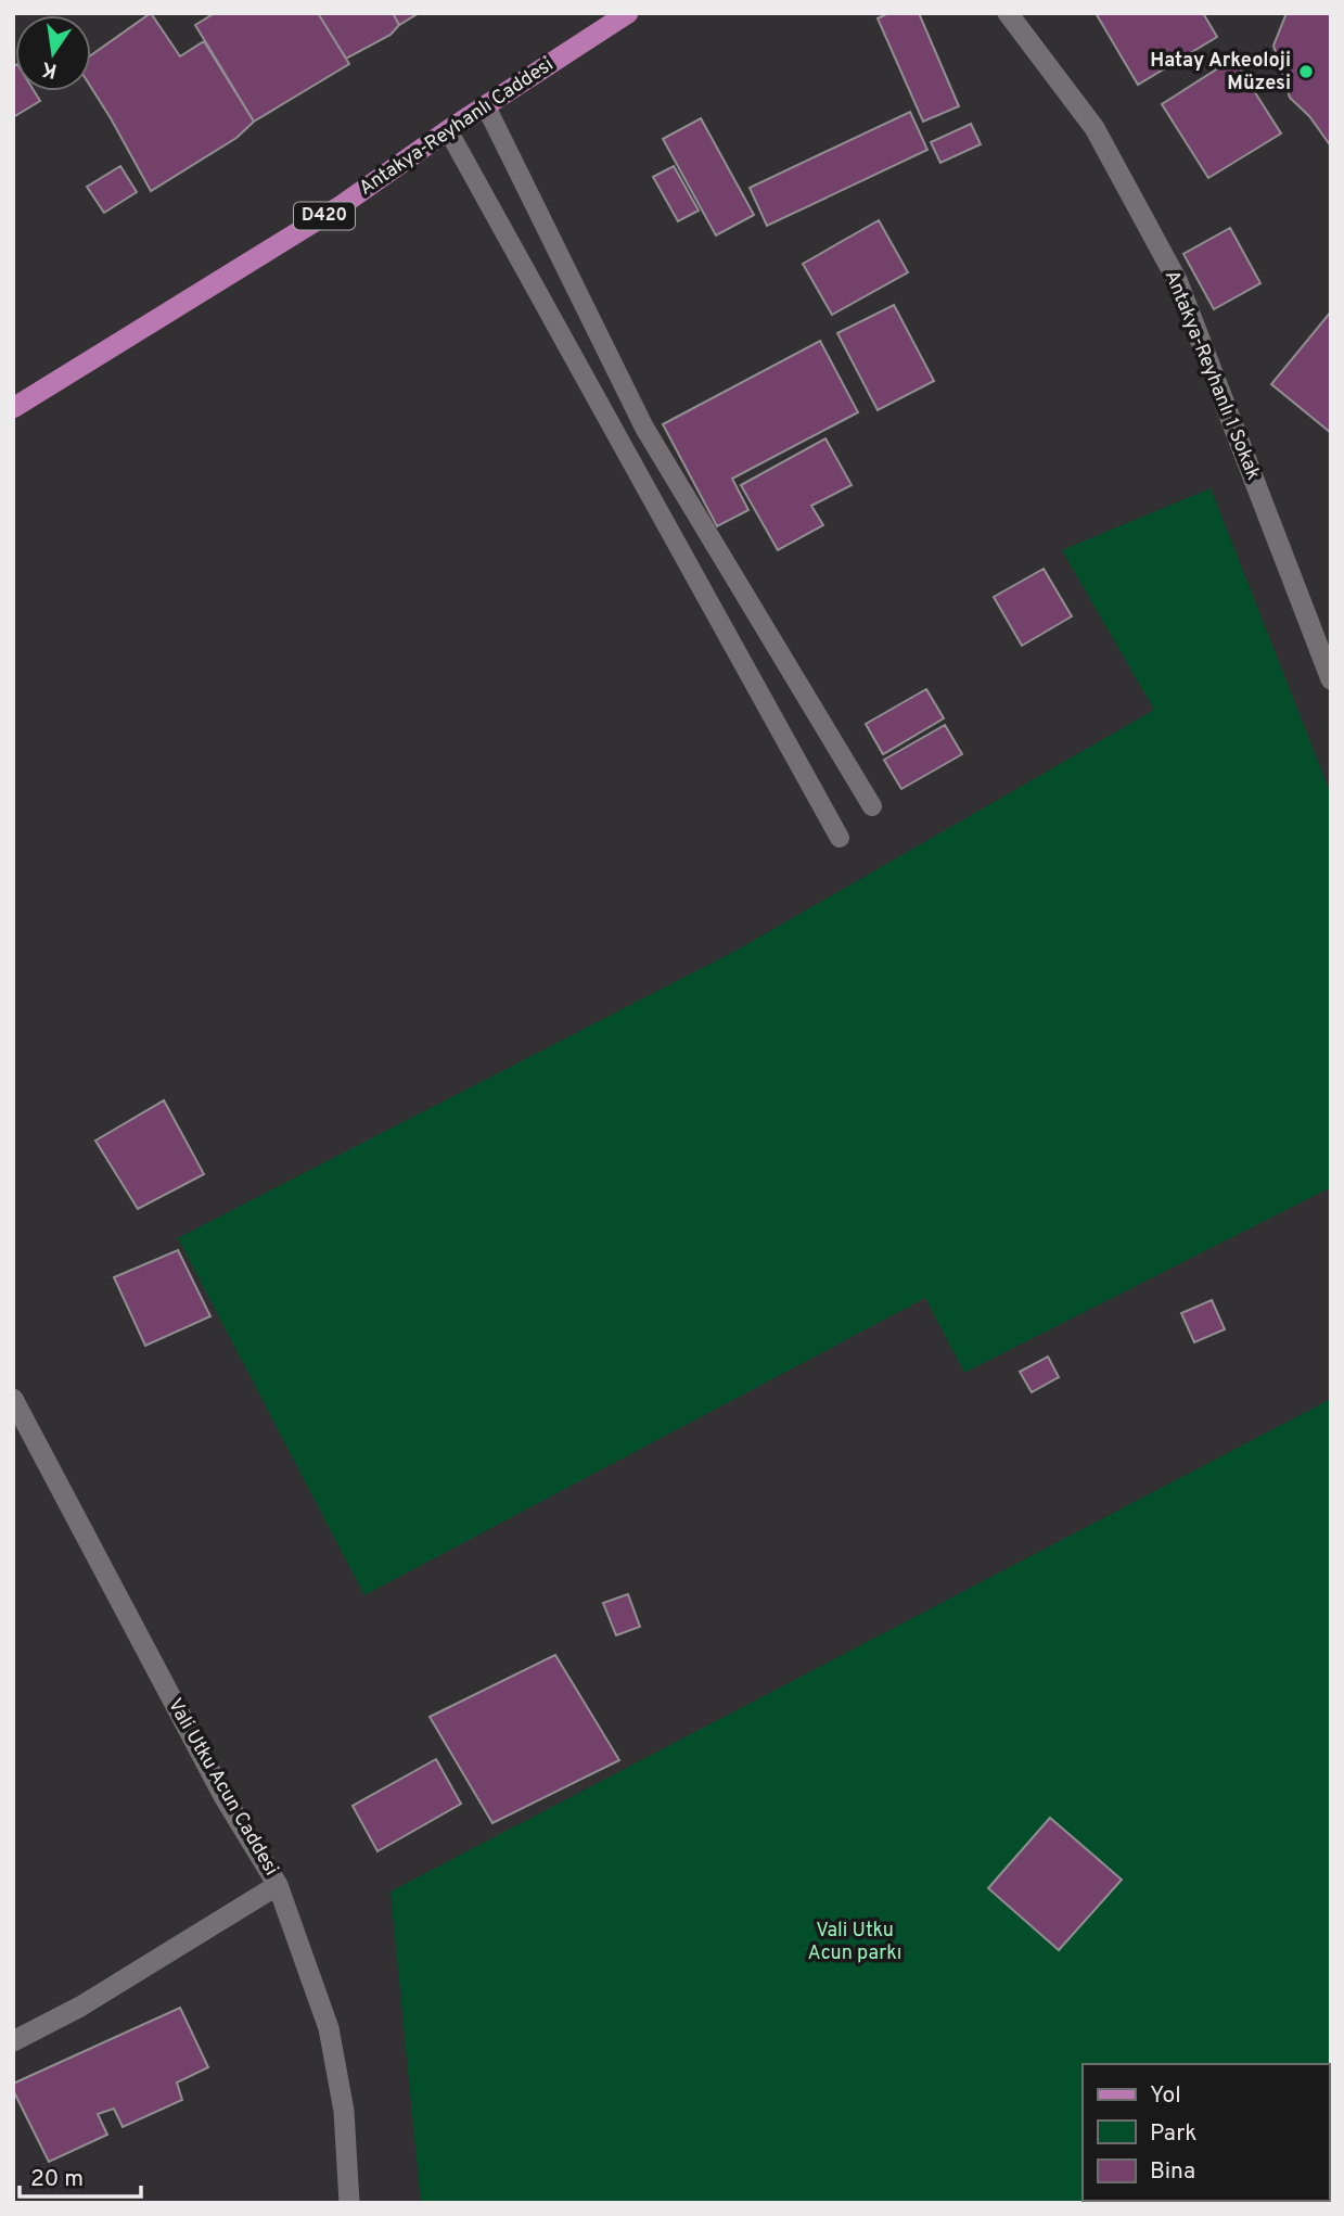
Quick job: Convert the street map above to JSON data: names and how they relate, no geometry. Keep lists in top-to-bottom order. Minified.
{"streets":{"main road":["Antakya-Reyhanlı Caddesi","D420"],"street":["Antakya-Reyhanlı 1 Sokak","Vali Utku Acun Caddesi"]},"parks":["Vali Utku Acun parkı"],"places":["Hatay Arkeoloji Müzesi"],"legend":["Yol","Park","Bina"],"scale_bar":"20 m","north":"bottom"}
